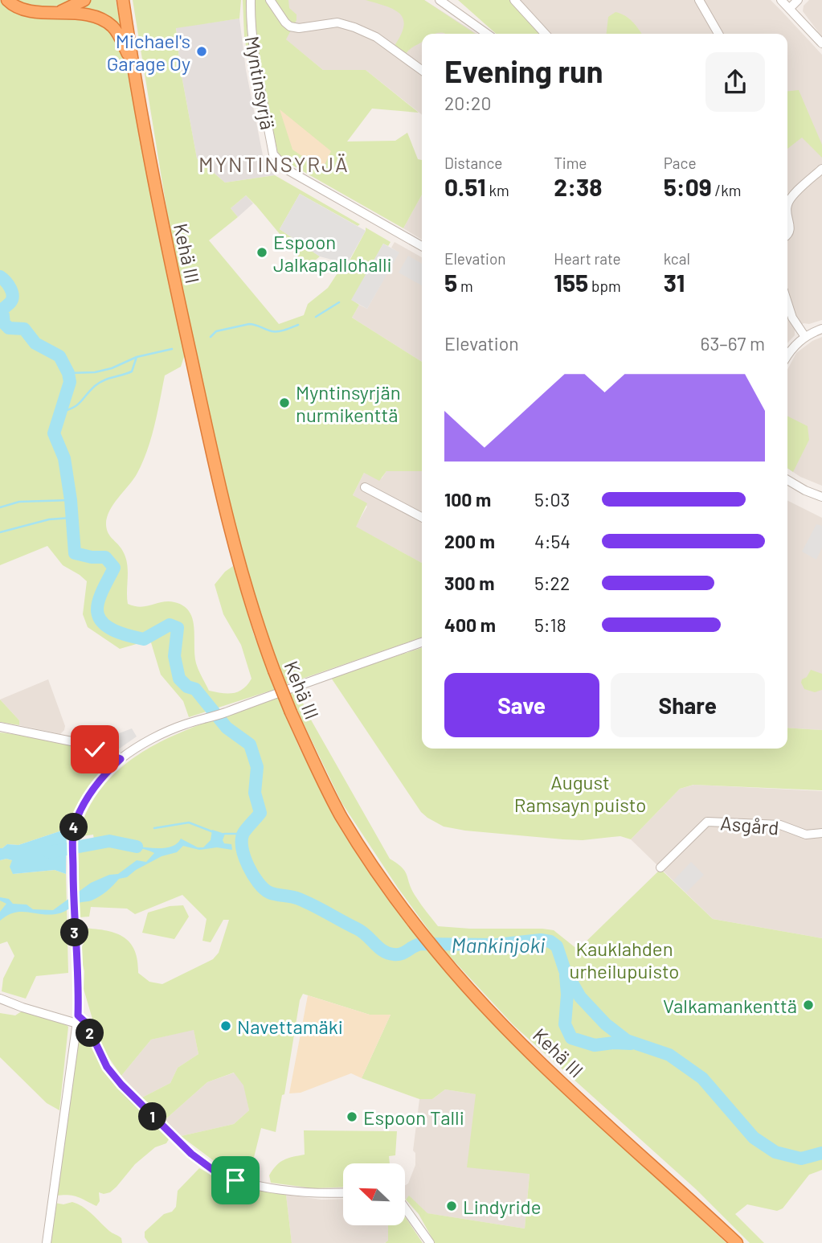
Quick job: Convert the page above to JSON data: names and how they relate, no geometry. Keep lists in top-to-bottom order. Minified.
{"streets":{"highway":["Kehä III"],"street":["Myntinsyrjä","Asgård"]},"districts":["MYNTINSYRJÄ"],"water":["Mankinjoki"],"parks":["August Ramsayn puisto","Kauklahden urheilupuisto"],"places":["Michael's Garage Oy","Espoon Jalkapallohalli","Myntinsyrjän nurmikenttä","Valkamankenttä","Navettamäki","Espoon Talli","Lindyride"],"north":"top left","page":{"heading":["Evening run","20:20"],"stats":[["Distance","0.51 km"],["Time","2:38"],["Pace","5:09 /km"],["Elevation","5 m"],["Heart rate","155 bpm"],["kcal","31"]],"chart":["Elevation","63–67 m"],"list":[{"name":"100 m","note":"5:03"},{"name":"200 m","note":"4:54"},{"name":"300 m","note":"5:22"},{"name":"400 m","note":"5:18"}],"buttons":["Save","Share"],"pins":["4","3","2","1"]}}
